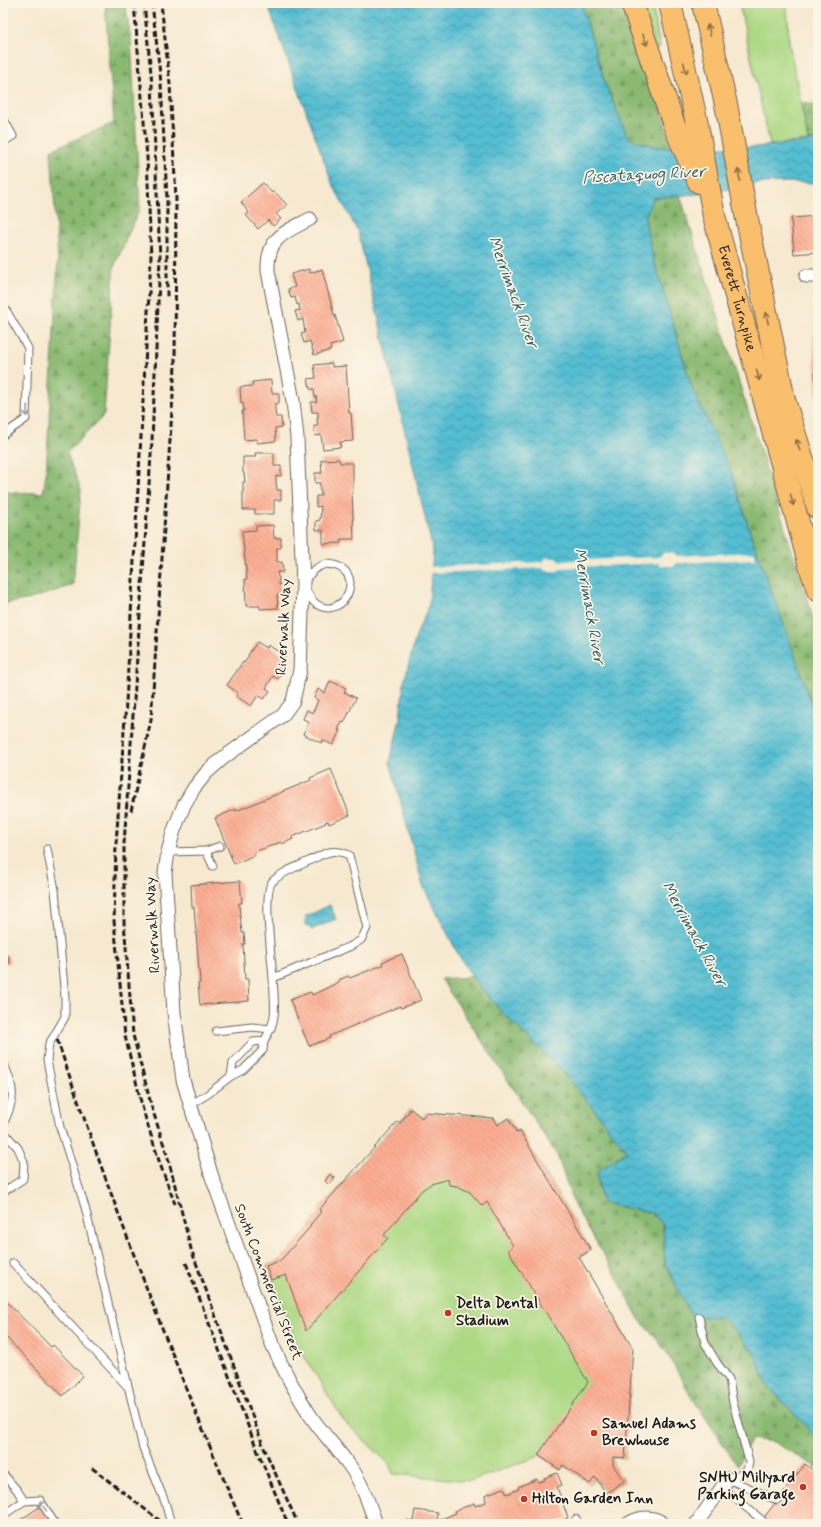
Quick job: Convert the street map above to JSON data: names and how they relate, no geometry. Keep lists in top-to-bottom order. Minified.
{"streets":{"highway":["Everett Turnpike"],"street":["Riverwalk Way","South Commercial Street"]},"crossings":[["Riverwalk Way","South Commercial Street"]],"water":["Piscataquog River","Merrimack River"],"places":["Delta Dental Stadium","Samuel Adams Brewhouse","SNHU Millyard Parking Garage","Hilton Garden Inn"]}
